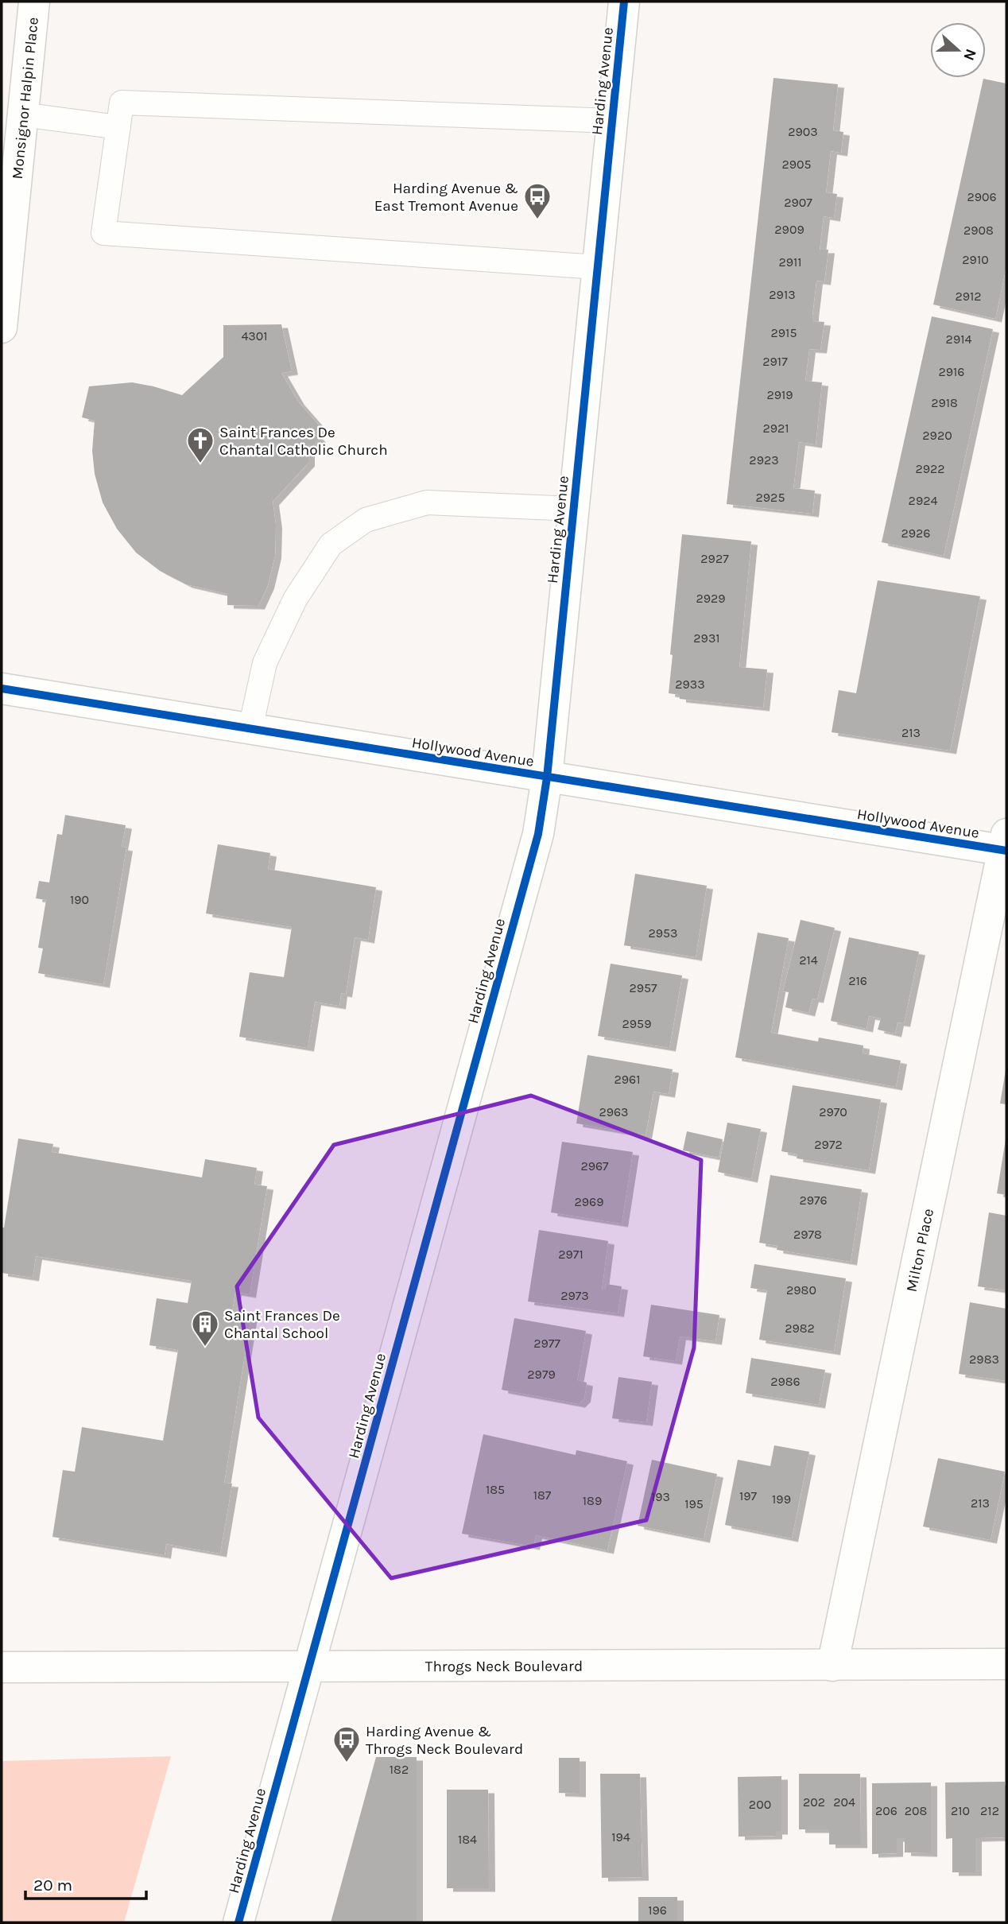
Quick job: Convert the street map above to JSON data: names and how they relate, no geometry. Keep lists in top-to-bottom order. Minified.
{"streets":{"street":["Harding Avenue","Monsignor Halpin Place","Hollywood Avenue","Milton Place","Throgs Neck Boulevard"]},"crossings":[["Harding Avenue","Hollywood Avenue"],["Harding Avenue","Throgs Neck Boulevard"],["Hollywood Avenue","Milton Place"],["Milton Place","Throgs Neck Boulevard"]],"places":{"bus stop":["Harding Avenue & East Tremont Avenue","Harding Avenue & Throgs Neck Boulevard"],"church":["Saint Frances De Chantal Catholic Church"],"building":["Saint Frances De Chantal School"]},"house_numbers":["2903","2905","2906","2907","2909","2908","2910","2911","2913","2912","2915","4301","2914","2917","2916","2919","2918","2921","2920","2923","2922","2925","2924","2926","2927","2929","2931","2933","213","190","2953","214","216","2957","2959","2961","2963","2970","2972","2967","2976","2969","2978","2971","2980","2973","2982","2977","2983","2979","2986","185","187","197","193","199","189","213","195","182","202","204","200","206","208","210","212","194","184","196"],"scale_bar":"20 m","north":"right"}
